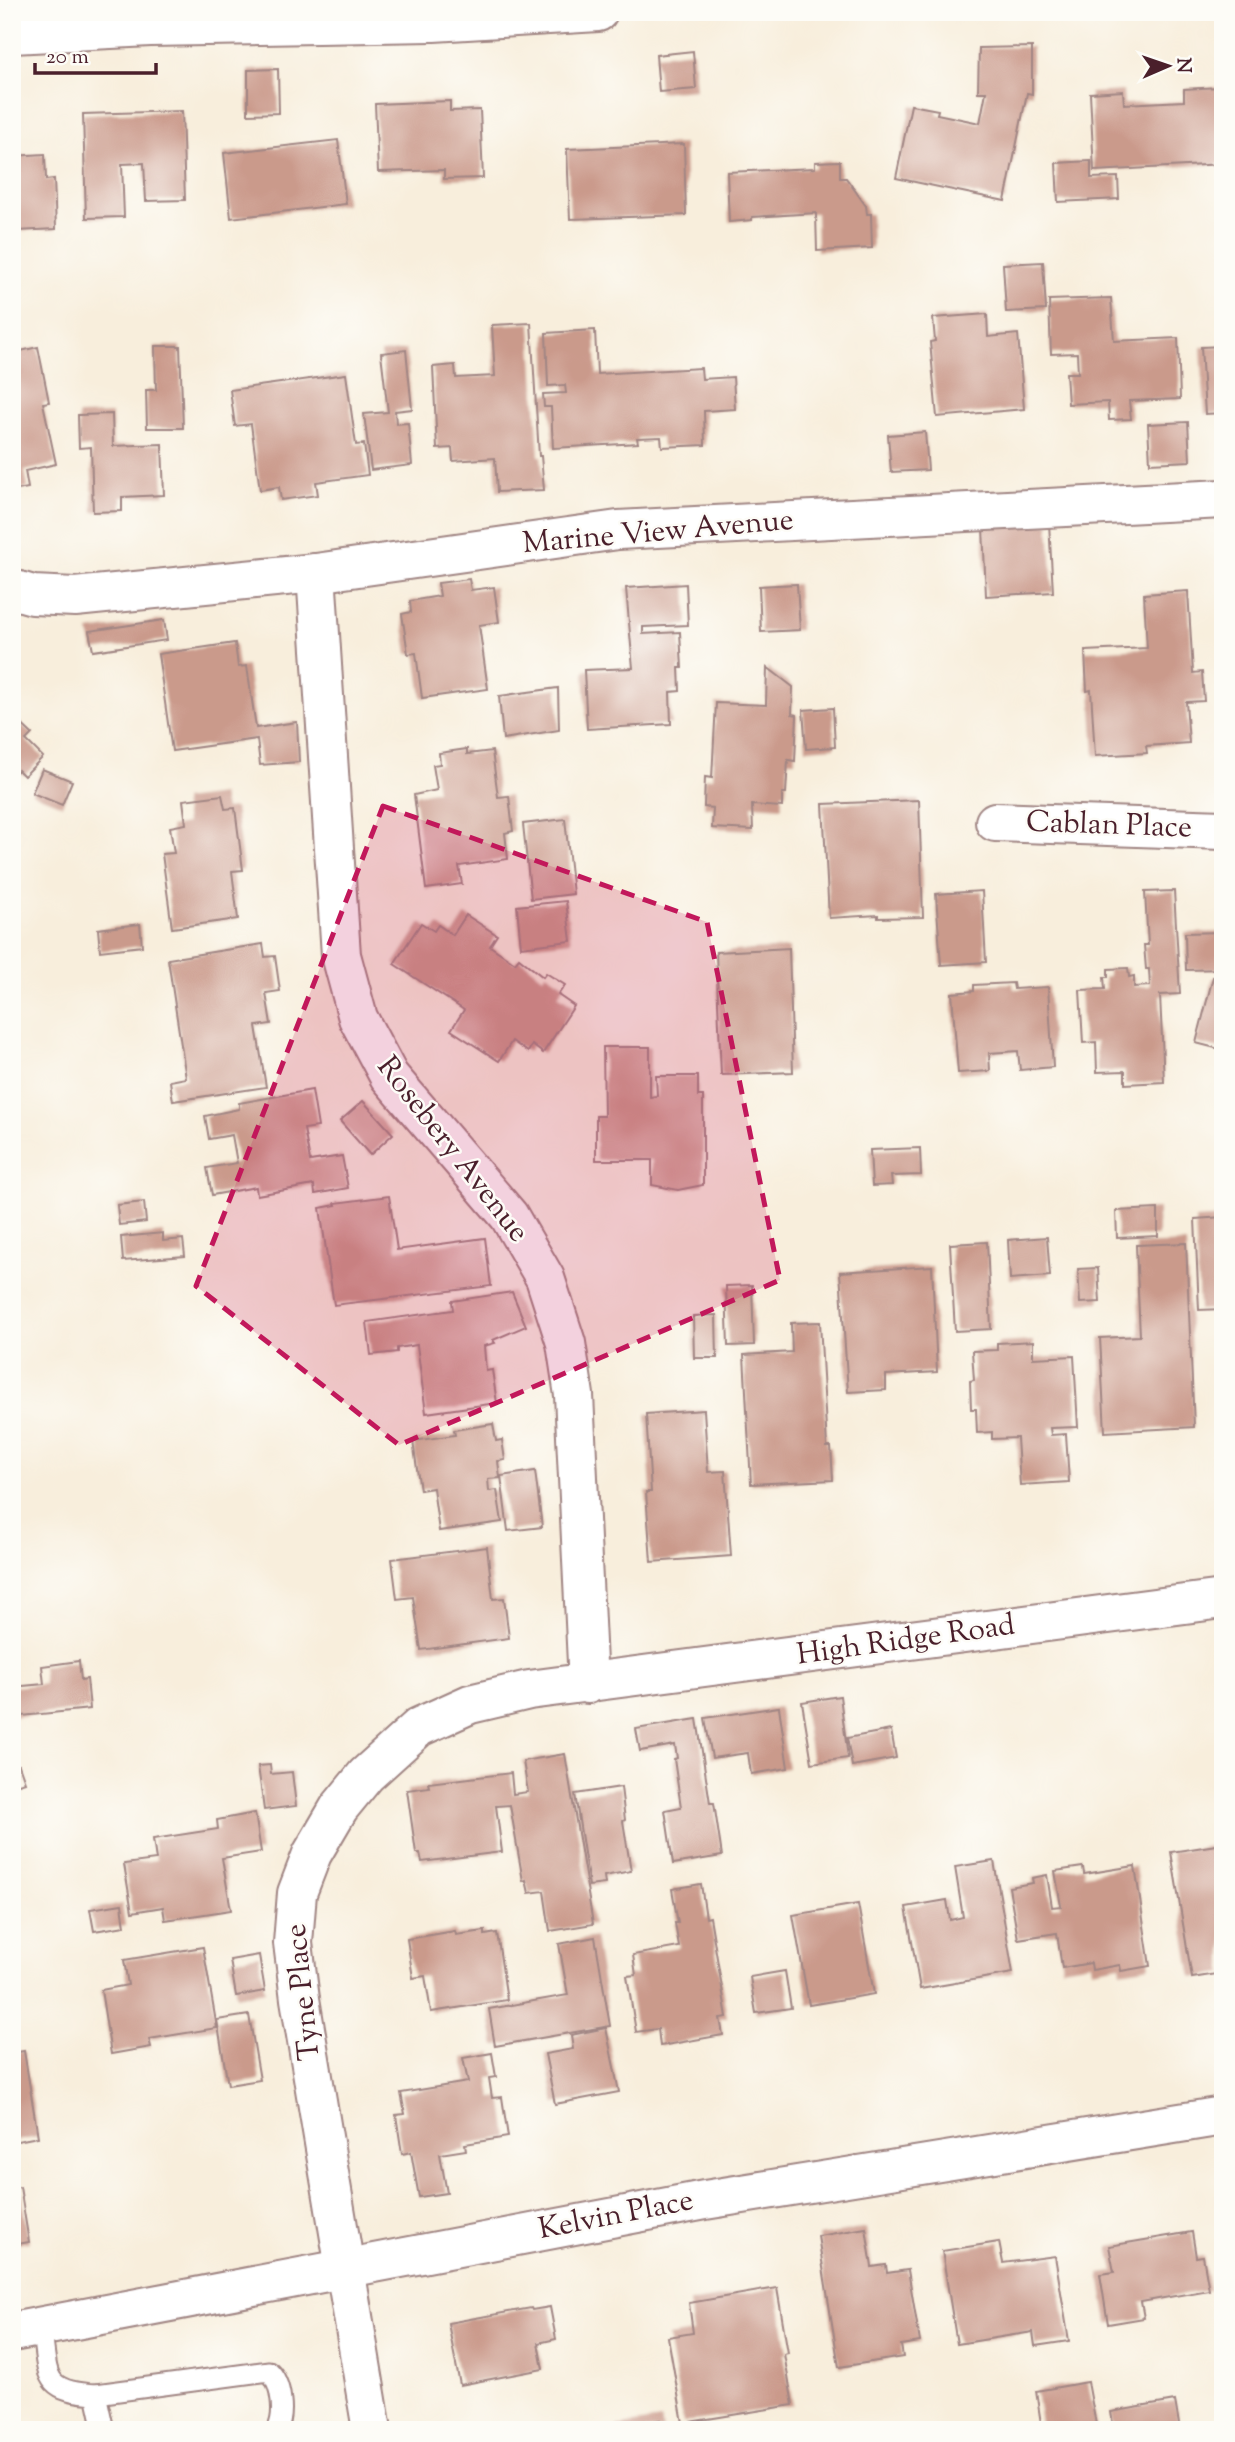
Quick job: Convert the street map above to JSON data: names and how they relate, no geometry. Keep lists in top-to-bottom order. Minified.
{"streets":{"street":["Marine View Avenue","Cablan Place","Rosebery Avenue","High Ridge Road","Tyne Place","Kelvin Place"]},"crossings":[["Marine View Avenue","Rosebery Avenue"],["Rosebery Avenue","High Ridge Road"],["Rosebery Avenue","Tyne Place"],["High Ridge Road","Tyne Place"],["Tyne Place","Kelvin Place"]],"scale_bar":"20 m","north":"right"}
